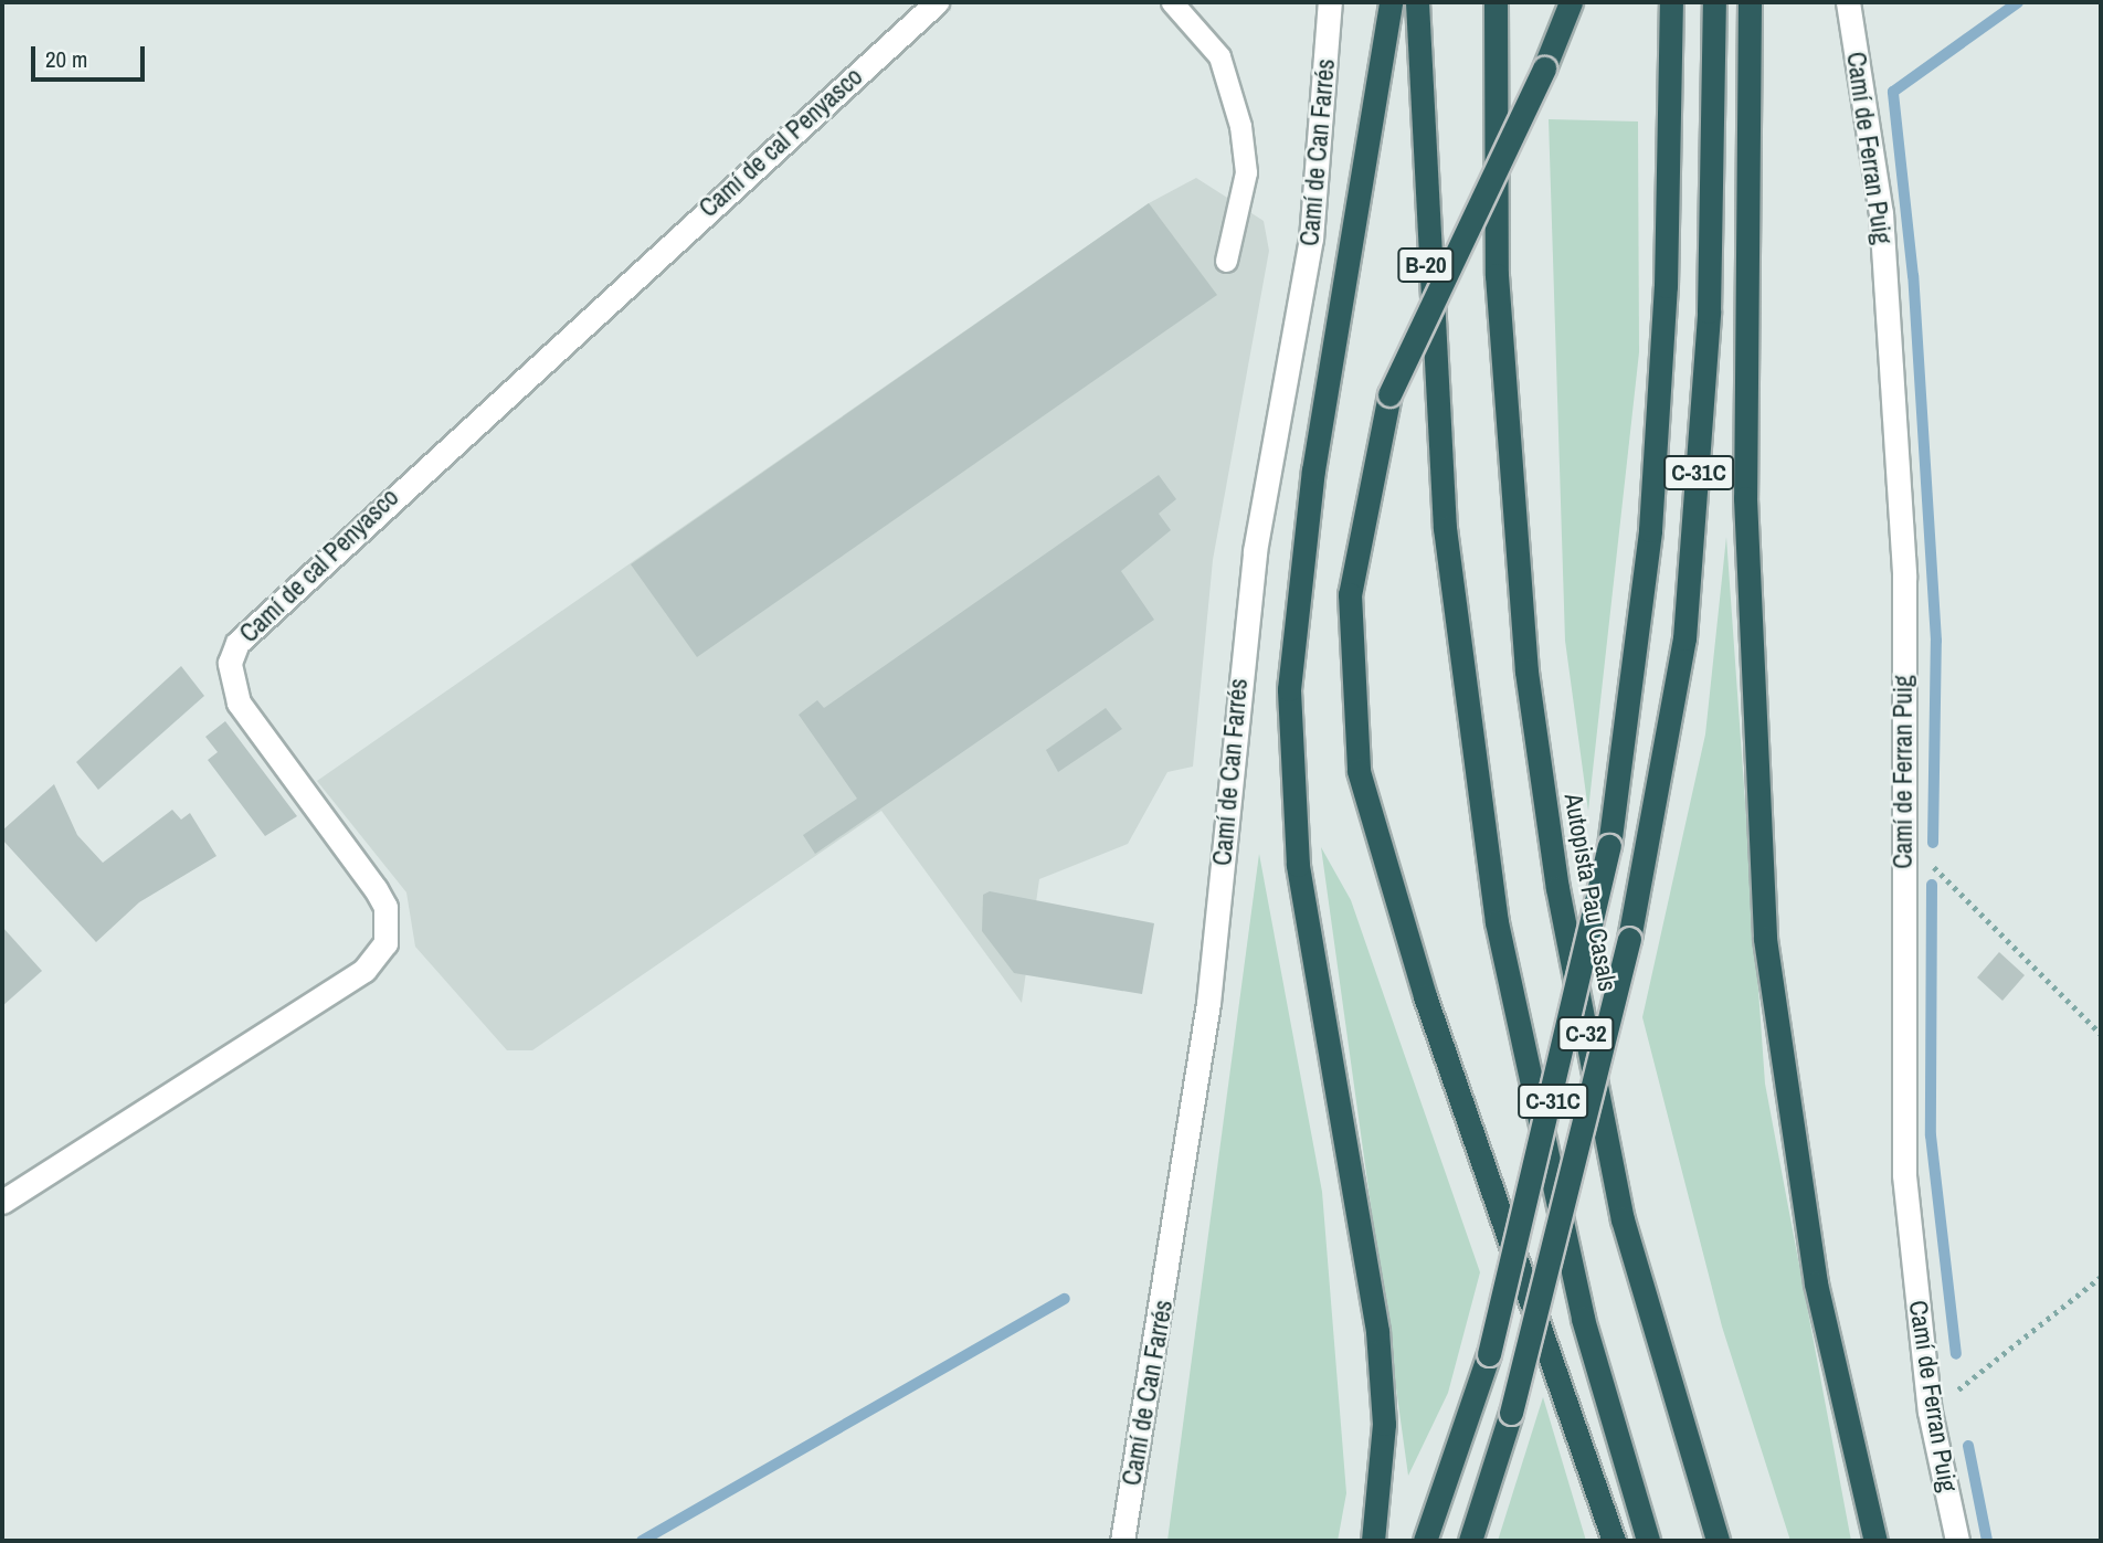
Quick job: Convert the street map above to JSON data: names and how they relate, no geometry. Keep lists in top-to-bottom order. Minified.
{"streets":{"highway":["B-20","C-31C","Autopista Pau Casals","C-32"],"street":["Camí de cal Penyasco","Camí de Ferran Puig","Camí de Can Farrés"]},"crossings":[["B-20","C-32"]],"scale_bar":"20 m"}
